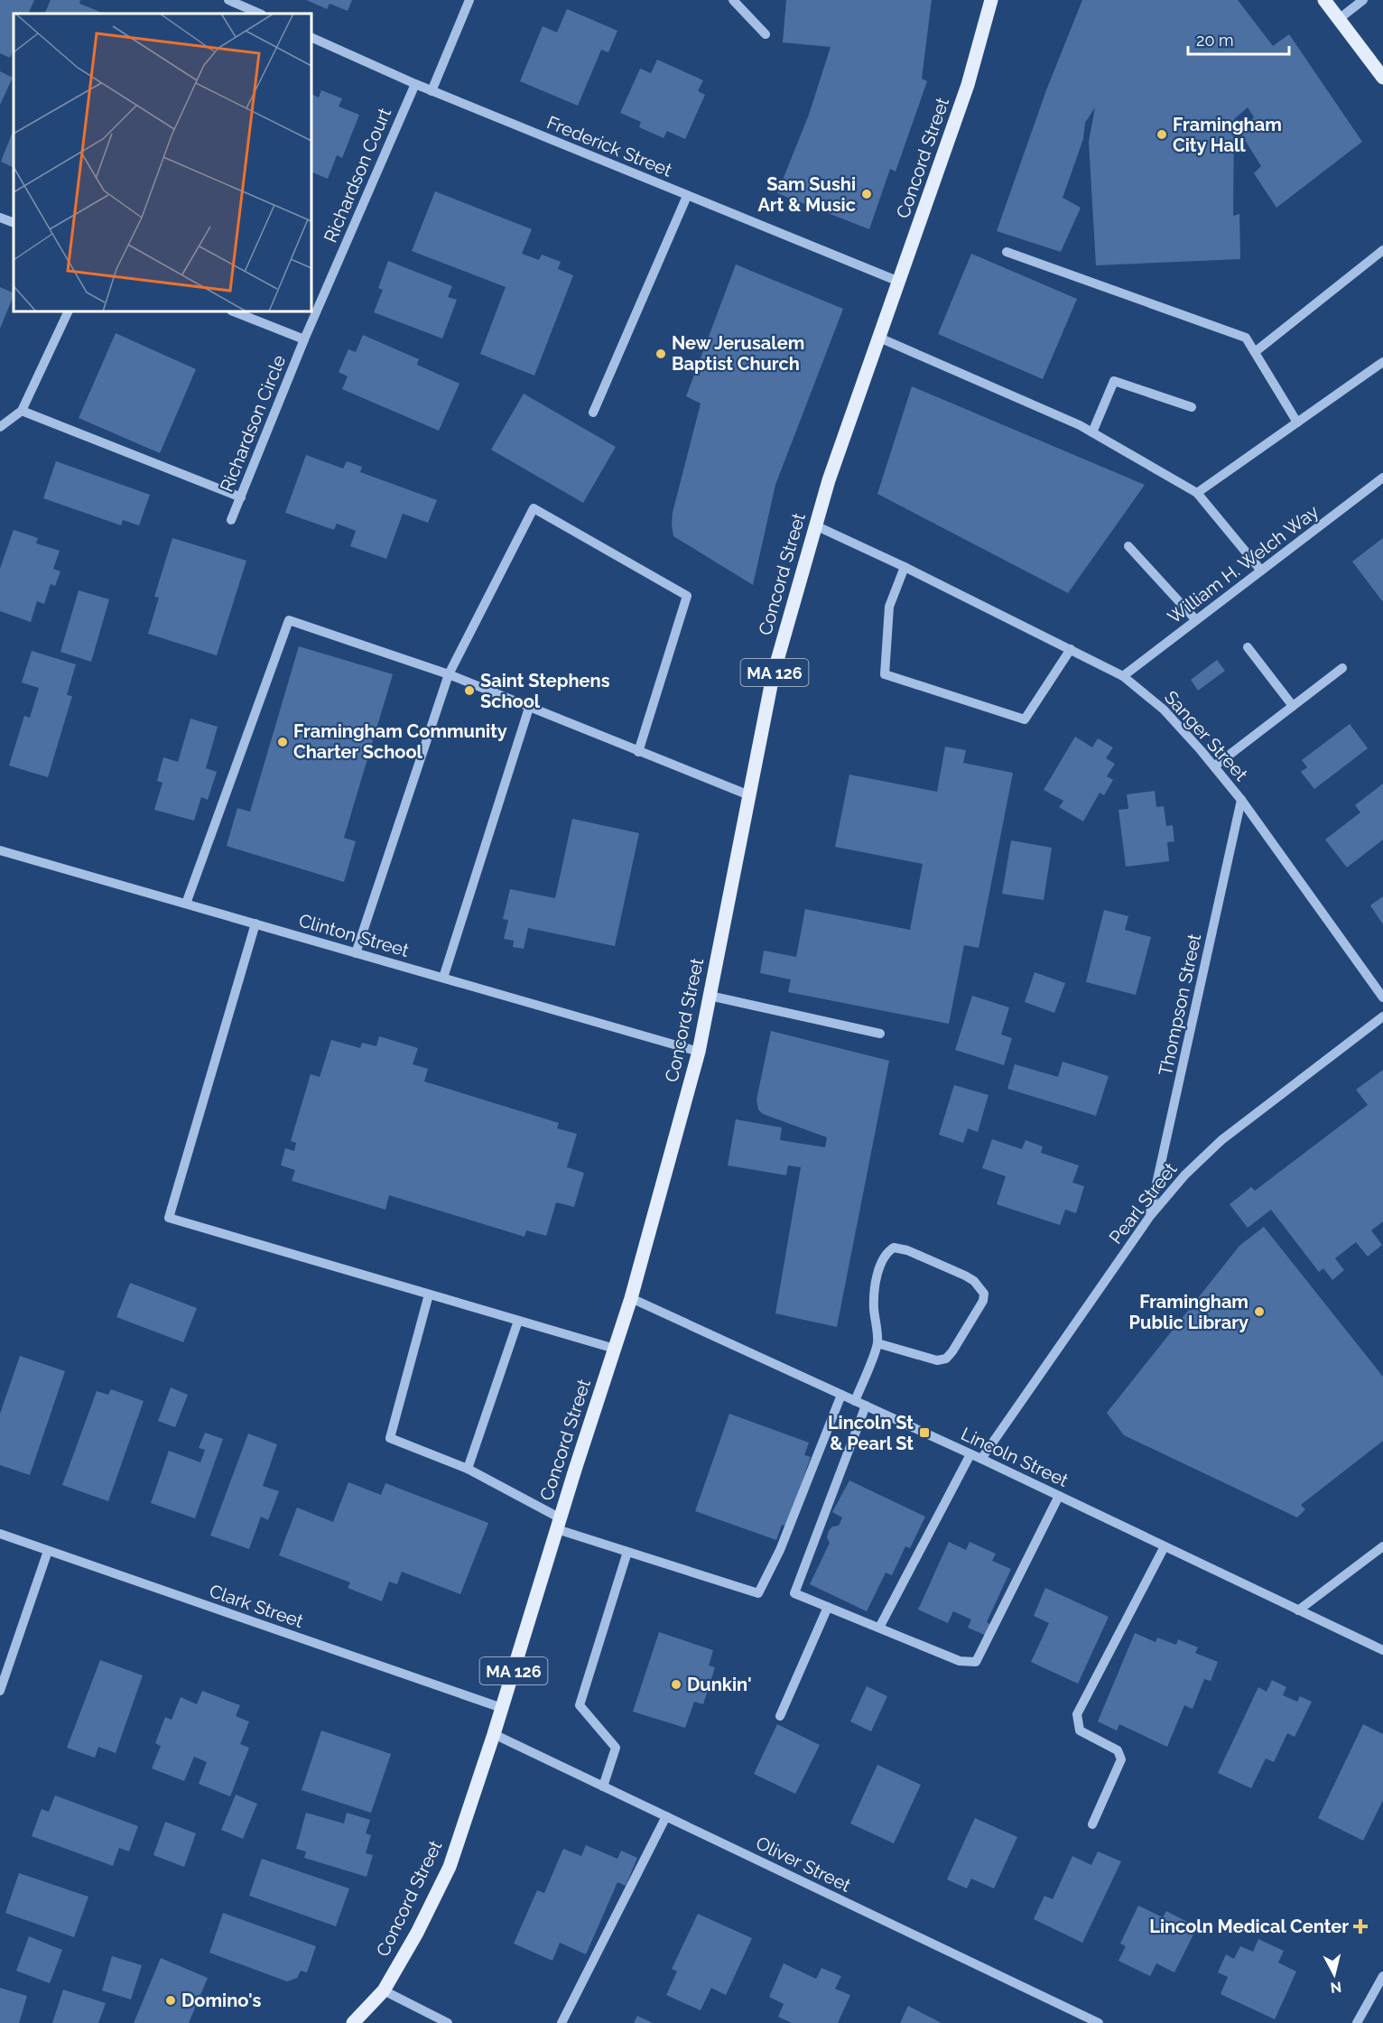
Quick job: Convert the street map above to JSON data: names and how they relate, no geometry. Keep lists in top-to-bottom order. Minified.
{"streets":{"main road":["Concord Street","MA 126"],"street":["Frederick Street","Richardson Court","Richardson Circle","William H. Welch Way","Sanger Street","Clinton Street","Thompson Street","Pearl Street","Lincoln Street","Clark Street","Oliver Street"]},"crossings":[["Frederick Street","Concord Street"],["Frederick Street","Richardson Court"],["Concord Street","Sanger Street"],["Concord Street","Clinton Street"],["Concord Street","Lincoln Street"],["Concord Street","Clark Street"],["Concord Street","Oliver Street"],["Richardson Court","Richardson Circle"],["William H. Welch Way","Sanger Street"],["Sanger Street","Thompson Street"],["Thompson Street","Pearl Street"],["Pearl Street","Lincoln Street"]],"places":{"other":["Framingham City Hall","Sam Sushi Art & Music","New Jerusalem Baptist Church","Saint Stephens School","Framingham Community Charter School","Framingham Public Library","Dunkin'","Domino's"],"transit":["Lincoln St & Pearl St"],"health":["Lincoln Medical Center"]},"scale_bar":"20 m","north":"bottom"}
